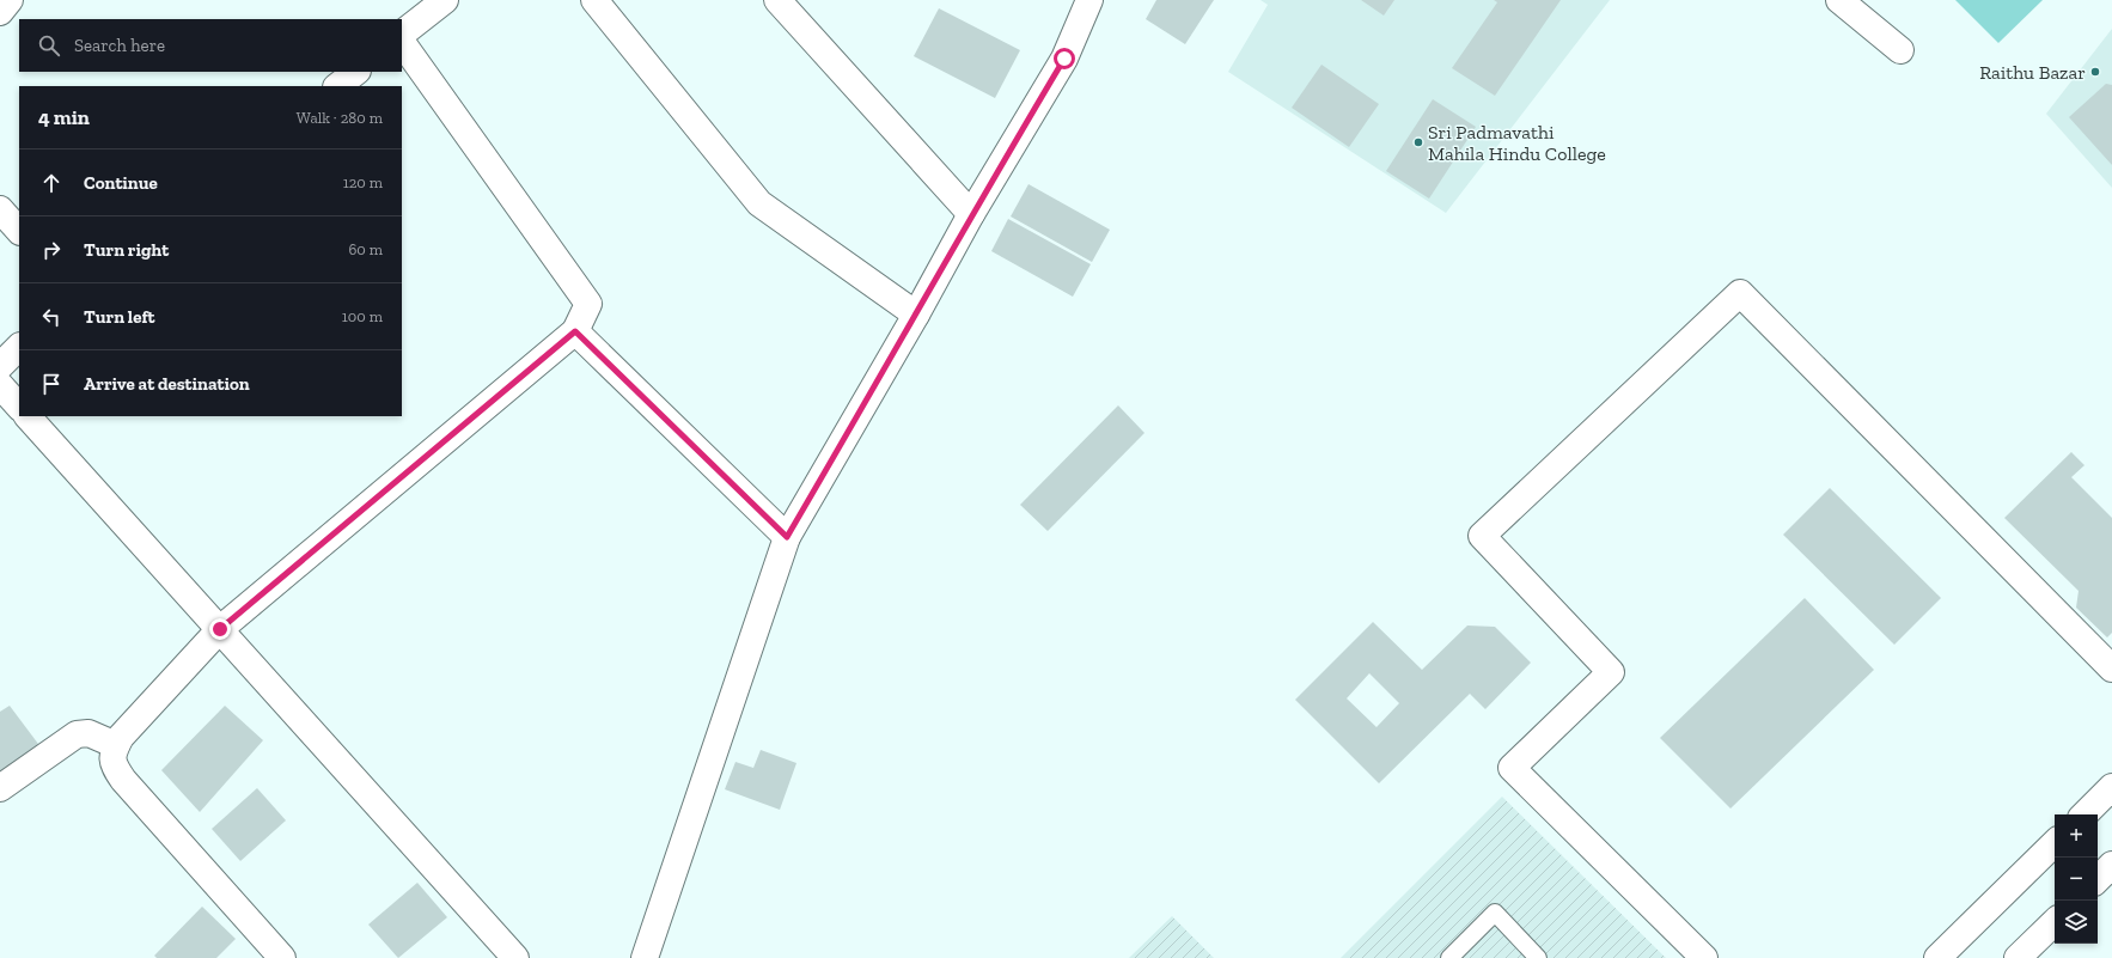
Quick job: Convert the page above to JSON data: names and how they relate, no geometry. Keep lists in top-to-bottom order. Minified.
{"places":["Raithu Bazar","Sri Padmavathi Mahila Hindu College"],"page":{"search":"Search here","heading":["4 min","Walk · 280 m"],"list":[["Continue","120 m"],["Turn right","60 m"],["Turn left","100 m"],"Arrive at destination"],"map_buttons":["+","−"]}}
